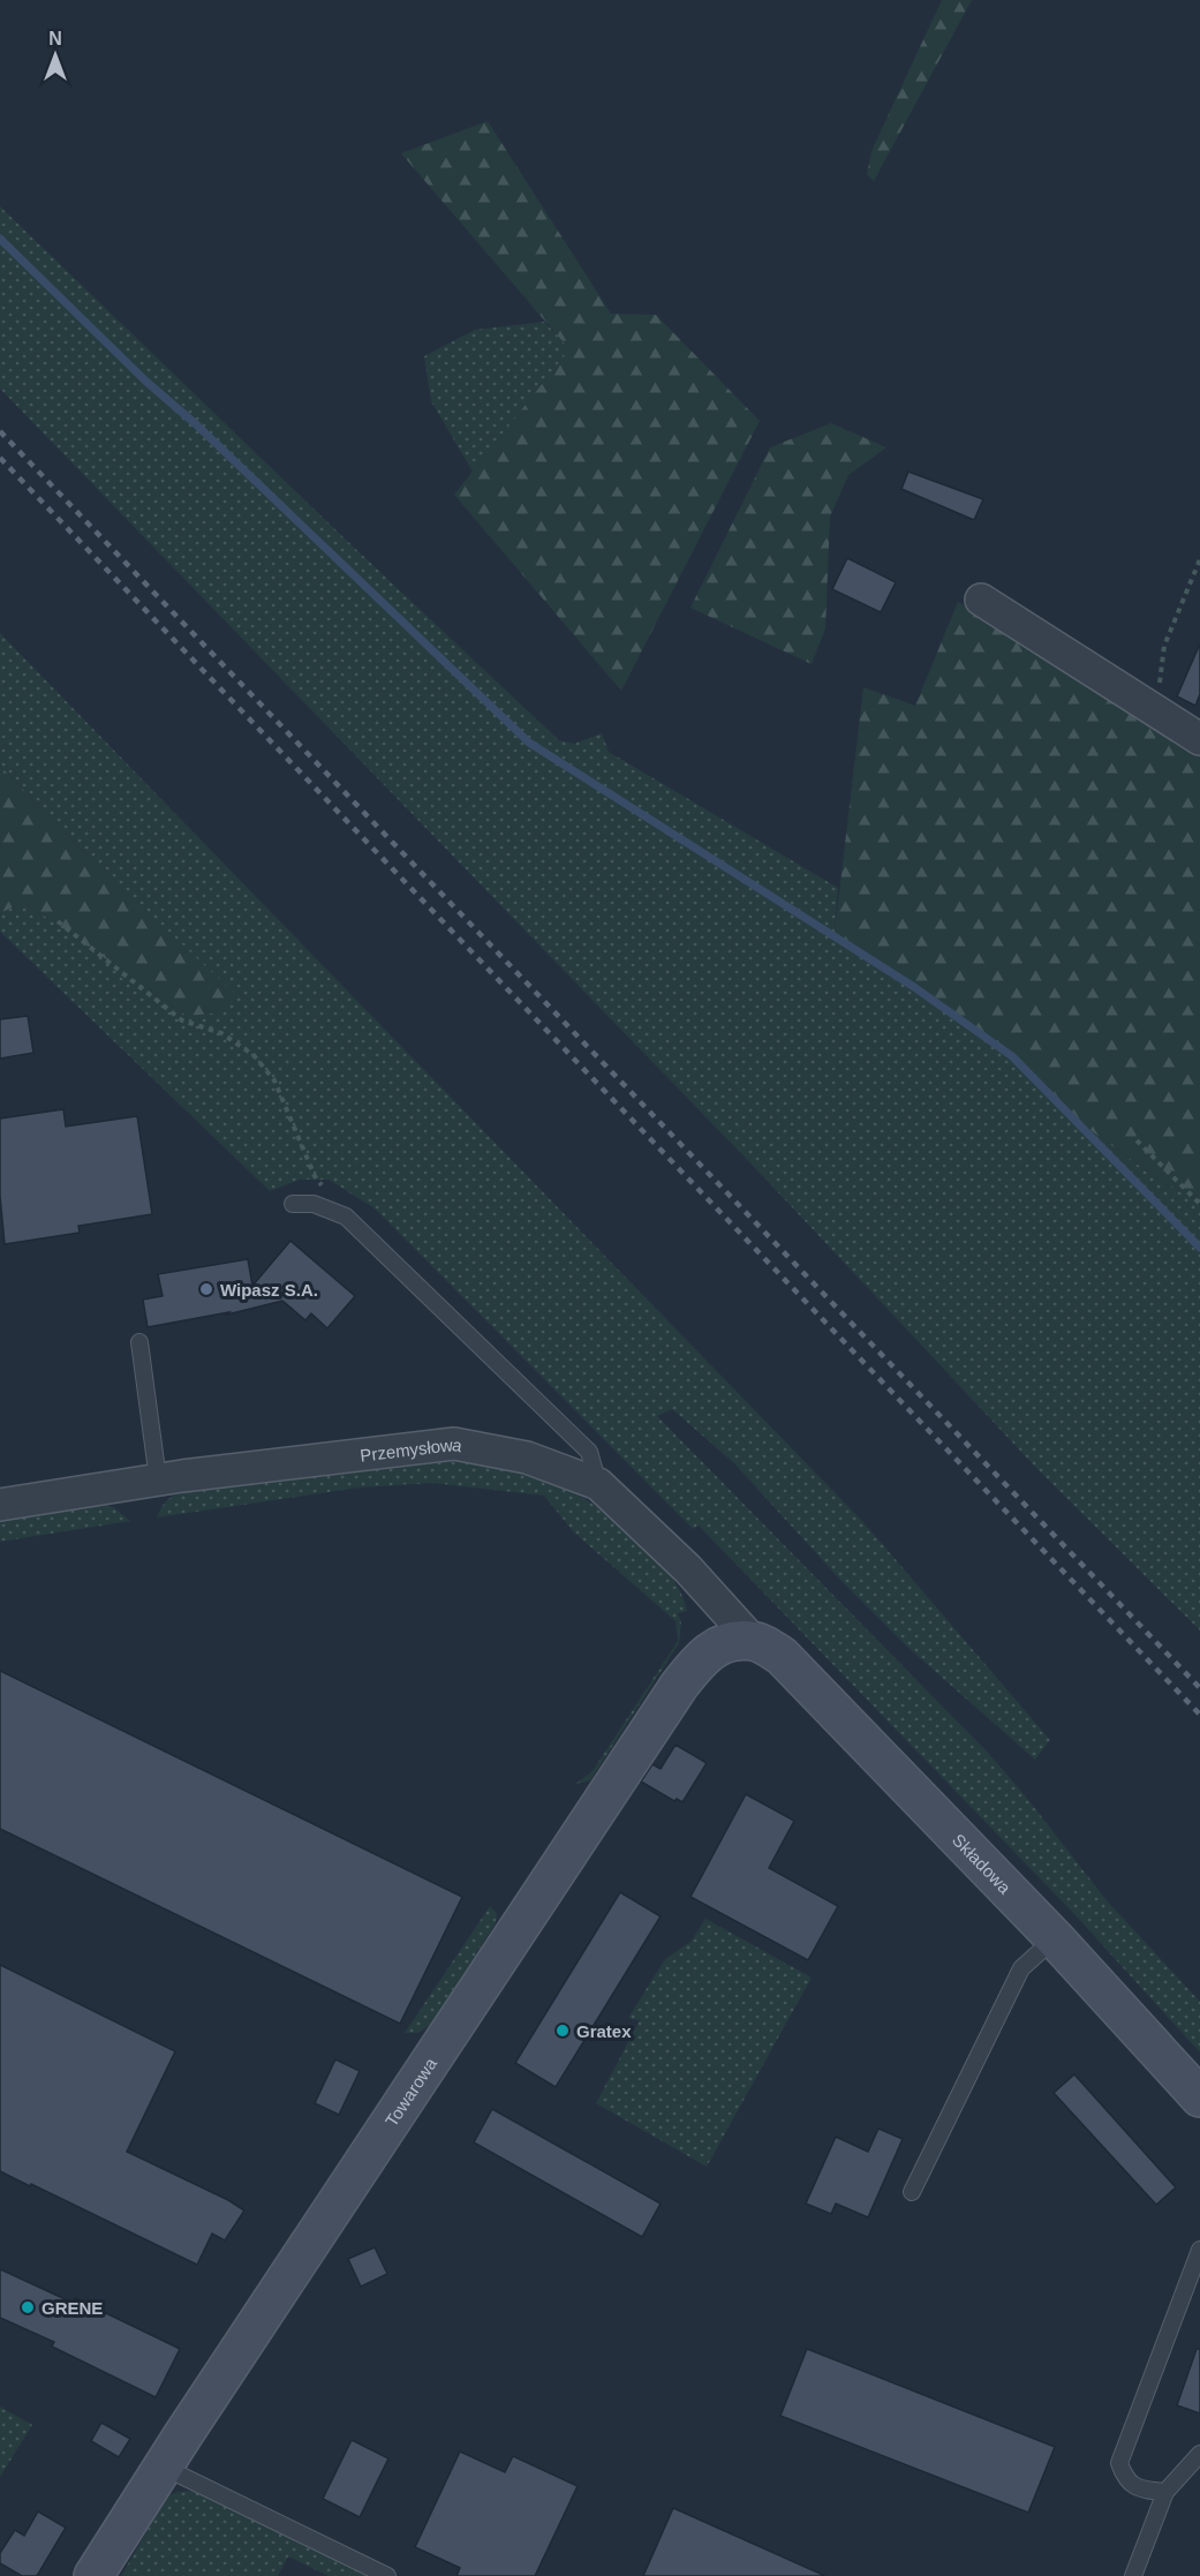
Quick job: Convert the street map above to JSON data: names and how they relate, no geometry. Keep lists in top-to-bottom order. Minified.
{"streets":{"street":["Przemysłowa","Składowa","Towarowa"]},"crossings":[["Przemysłowa","Składowa"],["Przemysłowa","Towarowa"],["Składowa","Towarowa"]],"places":["Wipasz S.A.","Gratex","GRENE"],"north":"top"}
